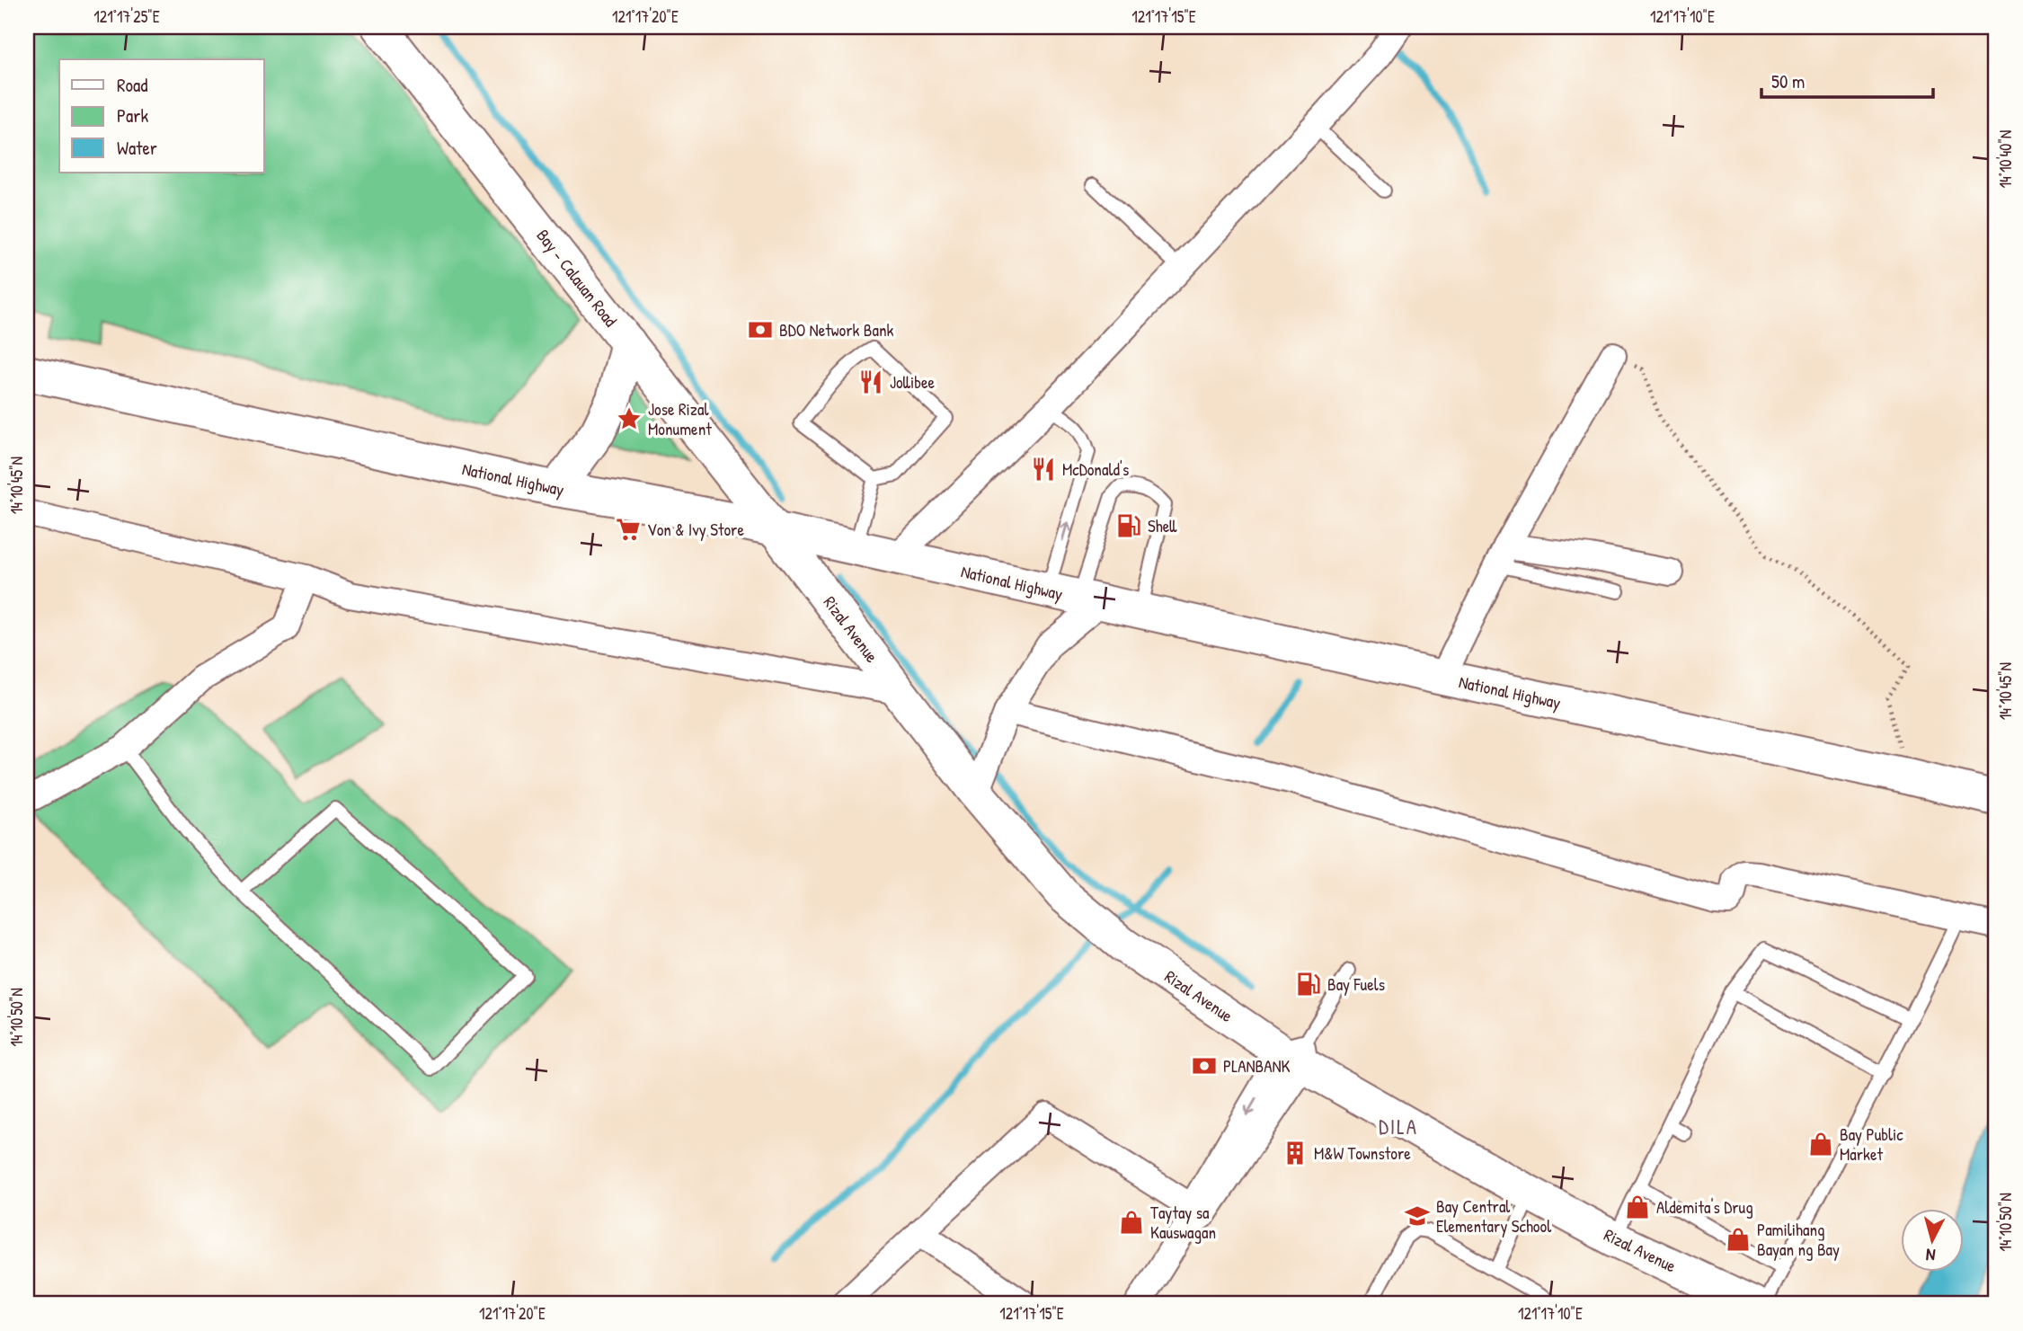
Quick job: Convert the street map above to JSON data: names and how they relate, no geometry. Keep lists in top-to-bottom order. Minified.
{"streets":{"main road":["Bay - Calauan Road","National Highway","Rizal Avenue"]},"crossings":[["Bay - Calauan Road","National Highway"],["Bay - Calauan Road","Rizal Avenue"],["National Highway","Rizal Avenue"]],"districts":["DILA"],"places":{"bank":["BDO Network Bank","PLANBANK"],"restaurant":["Jollibee","McDonald's"],"place":["Jose Rizal Monument"],"fuel station":["Shell","Bay Fuels"],"supermarket":["Von & Ivy Store"],"shop":["Bay Public Market","Aldemita's Drug","Taytay sa Kauswagan","Pamilihang Bayan ng Bay"],"building":["M&W Townstore"],"school or university":["Bay Central Elementary School"]},"legend":["Road","Park","Water"],"scale_bar":"50 m","north":"bottom","coordinates":["121°17'25\"E","121°17'20\"E","121°17'15\"E","121°17'10\"E","14°10'40\"N","14°10'45\"N","14°10'50\"N"]}
